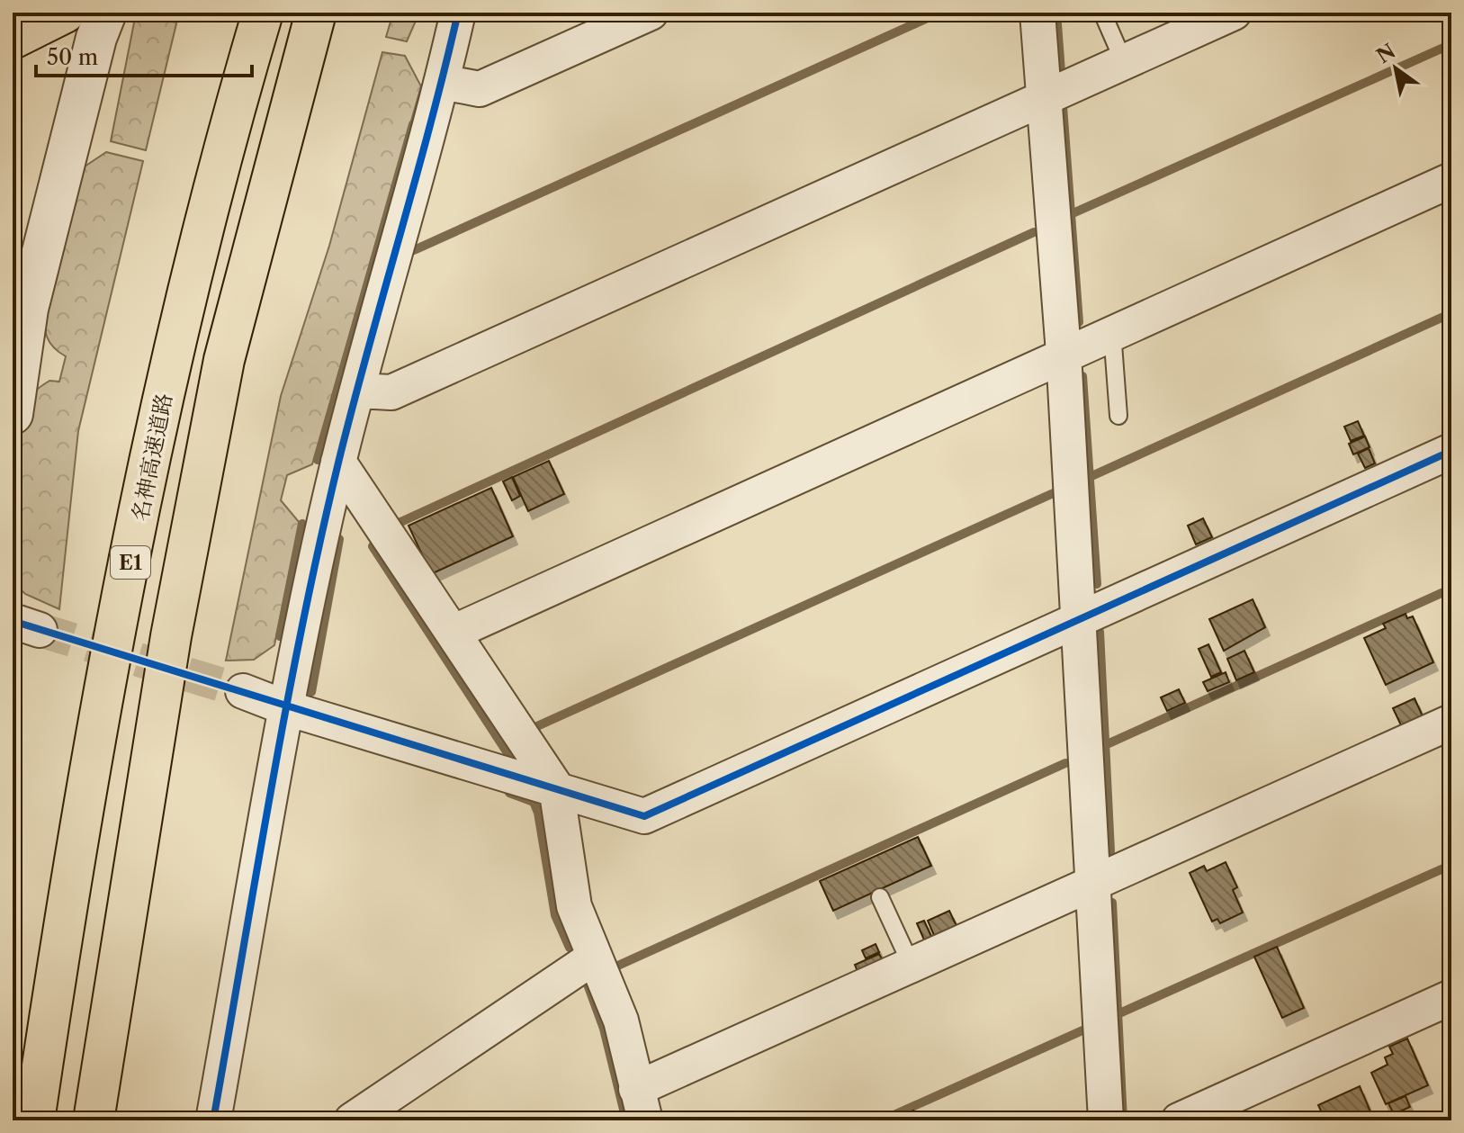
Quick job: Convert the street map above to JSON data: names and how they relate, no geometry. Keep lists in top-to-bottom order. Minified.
{"streets":{"highway":["名神高速道路","E1"]},"scale_bar":"50 m","north":"top left"}
